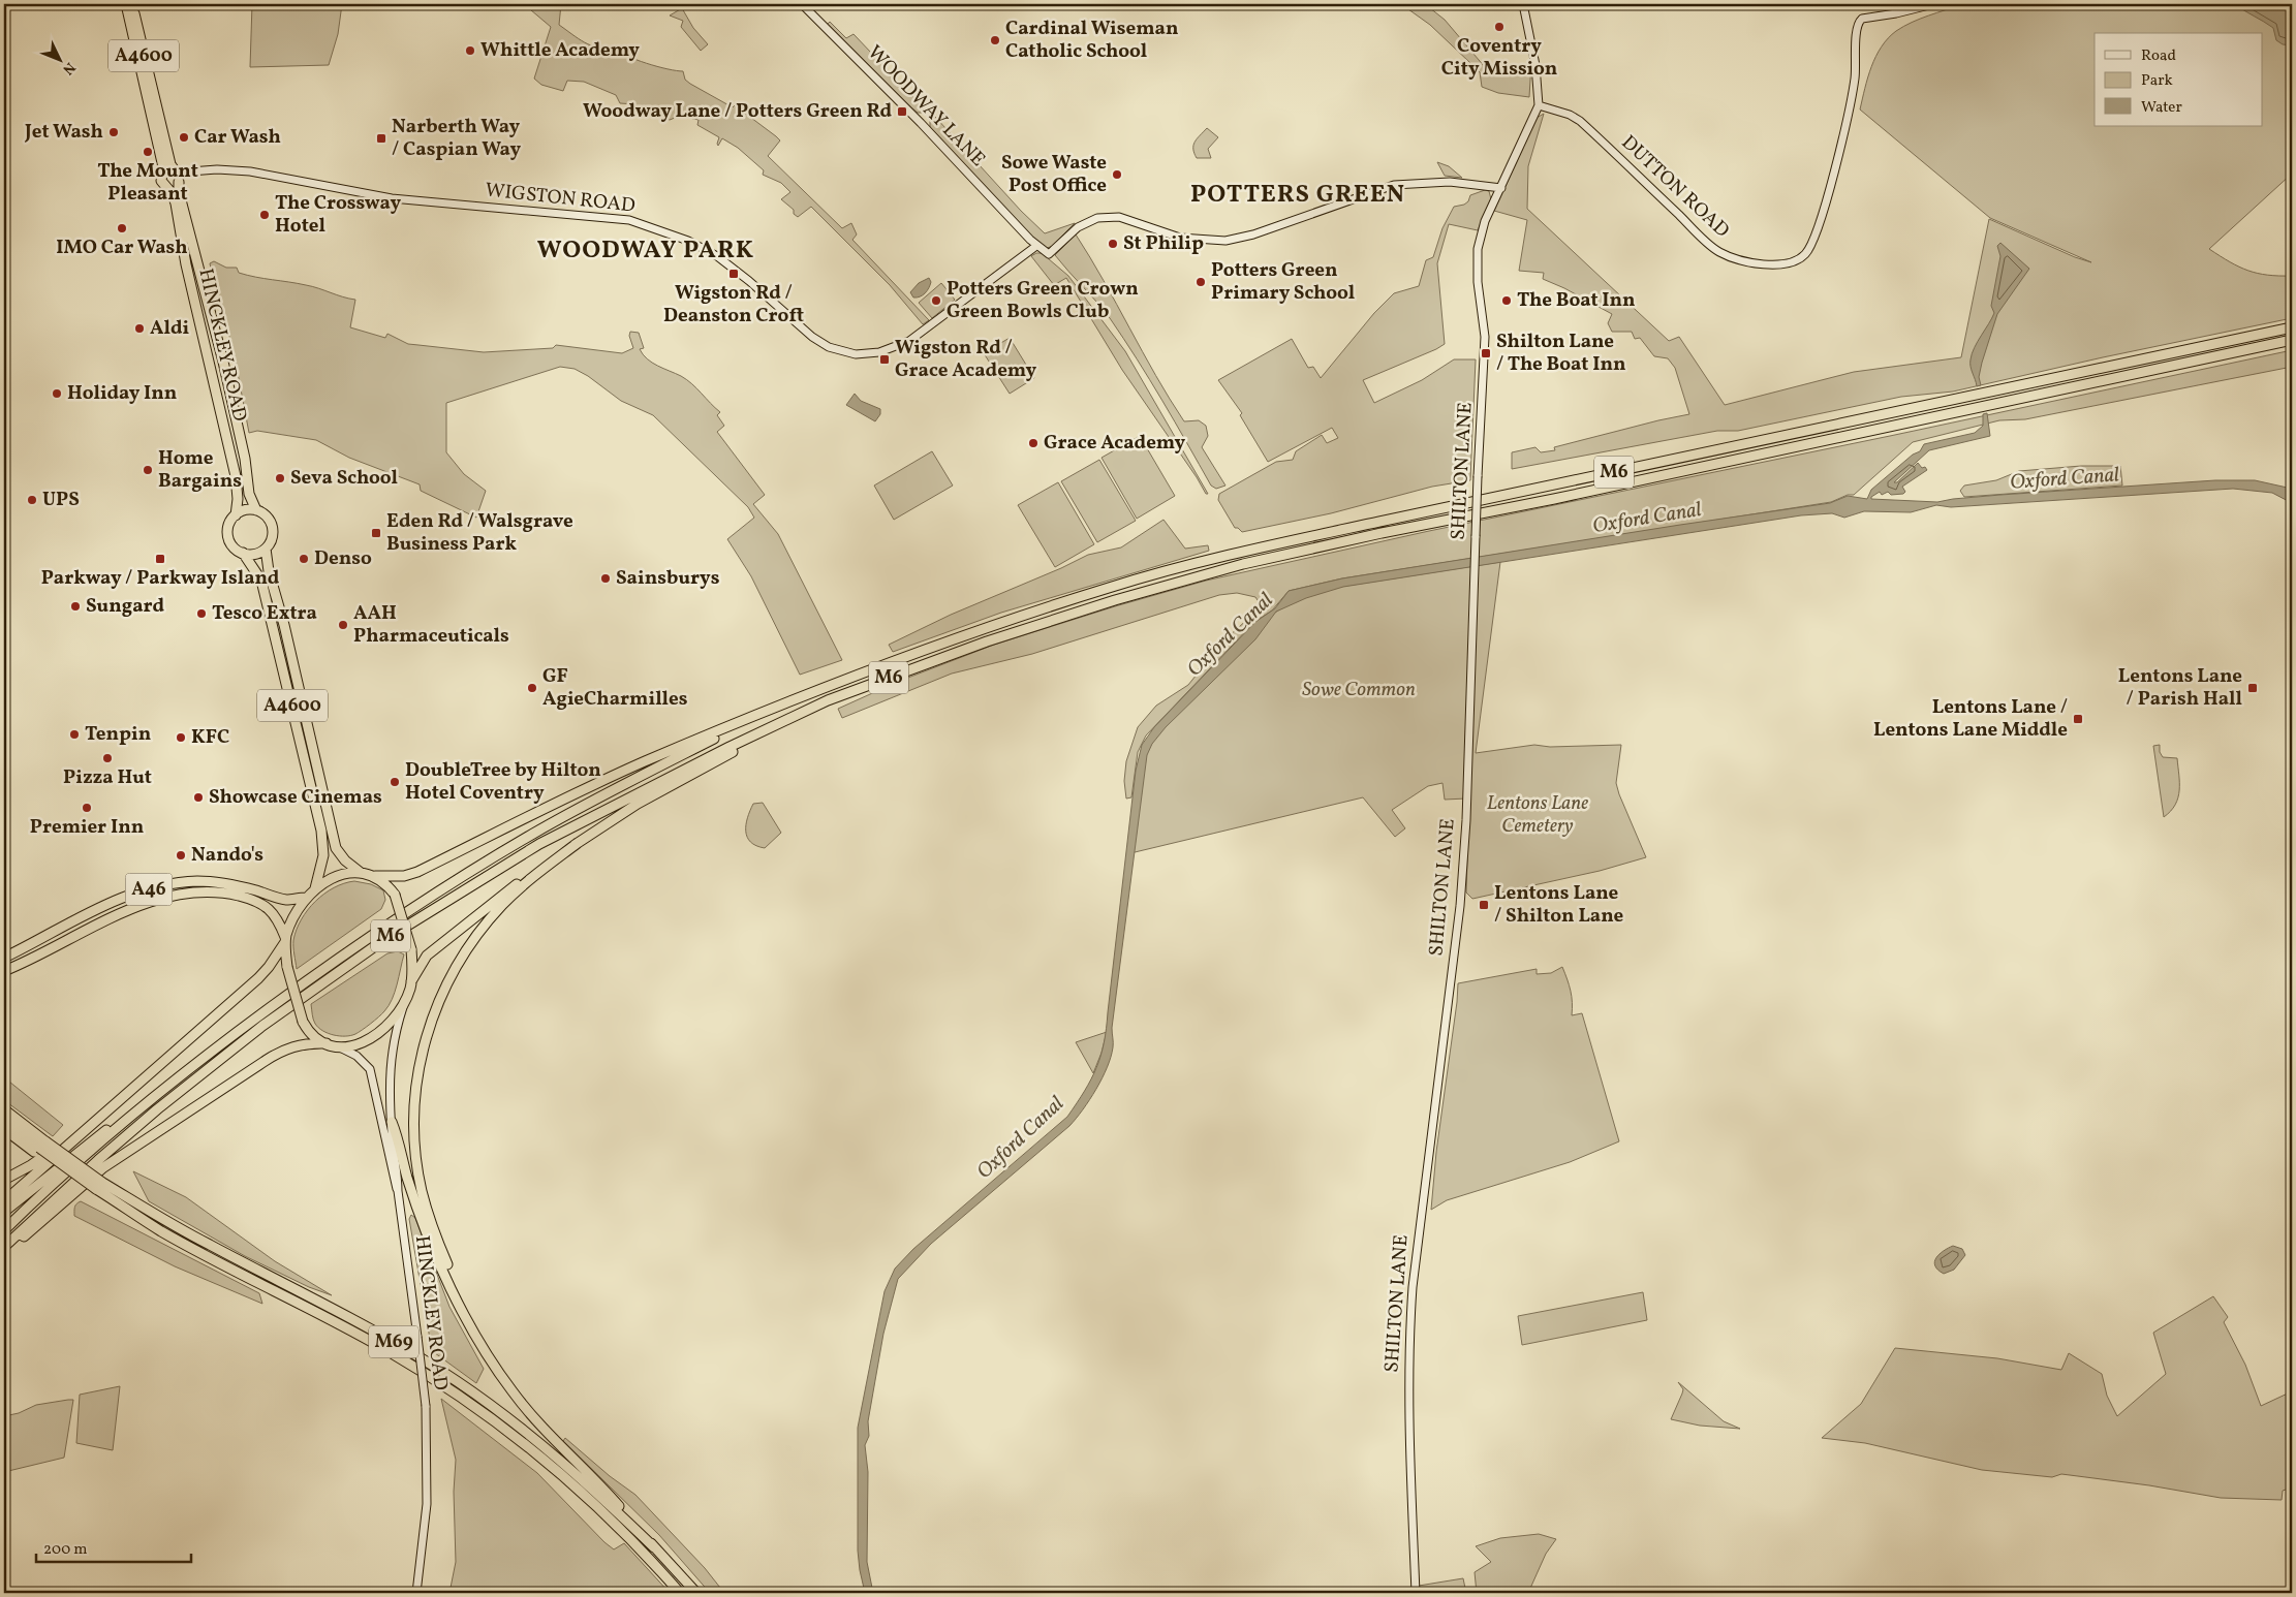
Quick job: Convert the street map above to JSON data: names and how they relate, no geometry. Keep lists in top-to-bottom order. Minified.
{"streets":{"highway":["A4600","HINCKLEY ROAD","M6","A46","M69"],"street":["WOODWAY LANE","DUTTON ROAD","WIGSTON ROAD","SHILTON LANE"]},"crossings":[["A4600","WIGSTON ROAD"],["A4600","HINCKLEY ROAD"],["A4600","A46"],["WOODWAY LANE","WIGSTON ROAD"],["WOODWAY LANE","SHILTON LANE"],["DUTTON ROAD","SHILTON LANE"],["WIGSTON ROAD","HINCKLEY ROAD"],["HINCKLEY ROAD","A46"],["HINCKLEY ROAD","M69"]],"districts":["POTTERS GREEN","WOODWAY PARK"],"water":["Oxford Canal"],"parks":["Sowe Common","Lentons Lane Cemetery"],"places":{"other":["Coventry City Mission","Cardinal Wiseman Catholic School","Whittle Academy","Jet Wash","Car Wash","The Mount Pleasant","Sowe Waste Post Office","The Crossway Hotel","IMO Car Wash","St Philip","Potters Green Primary School","Potters Green Crown Green Bowls Club","The Boat Inn","Aldi","Holiday Inn","Grace Academy","Home Bargains","Seva School","UPS","Denso","Sainsburys","Sungard","Tesco Extra","AAH Pharmaceuticals","GF AgieCharmilles","Tenpin","KFC","Pizza Hut","DoubleTree by Hilton Hotel Coventry","Showcase Cinemas","Premier Inn","Nando's"],"transit":["Woodway Lane / Potters Green Rd","Narberth Way / Caspian Way","Wigston Rd / Deanston Croft","Shilton Lane / The Boat Inn","Wigston Rd / Grace Academy","Eden Rd / Walsgrave Business Park","Parkway / Parkway Island","Lentons Lane / Parish Hall","Lentons Lane / Lentons Lane Middle","Lentons Lane / Shilton Lane"]},"legend":["Road","Park","Water"],"scale_bar":"200 m","north":"bottom right"}
